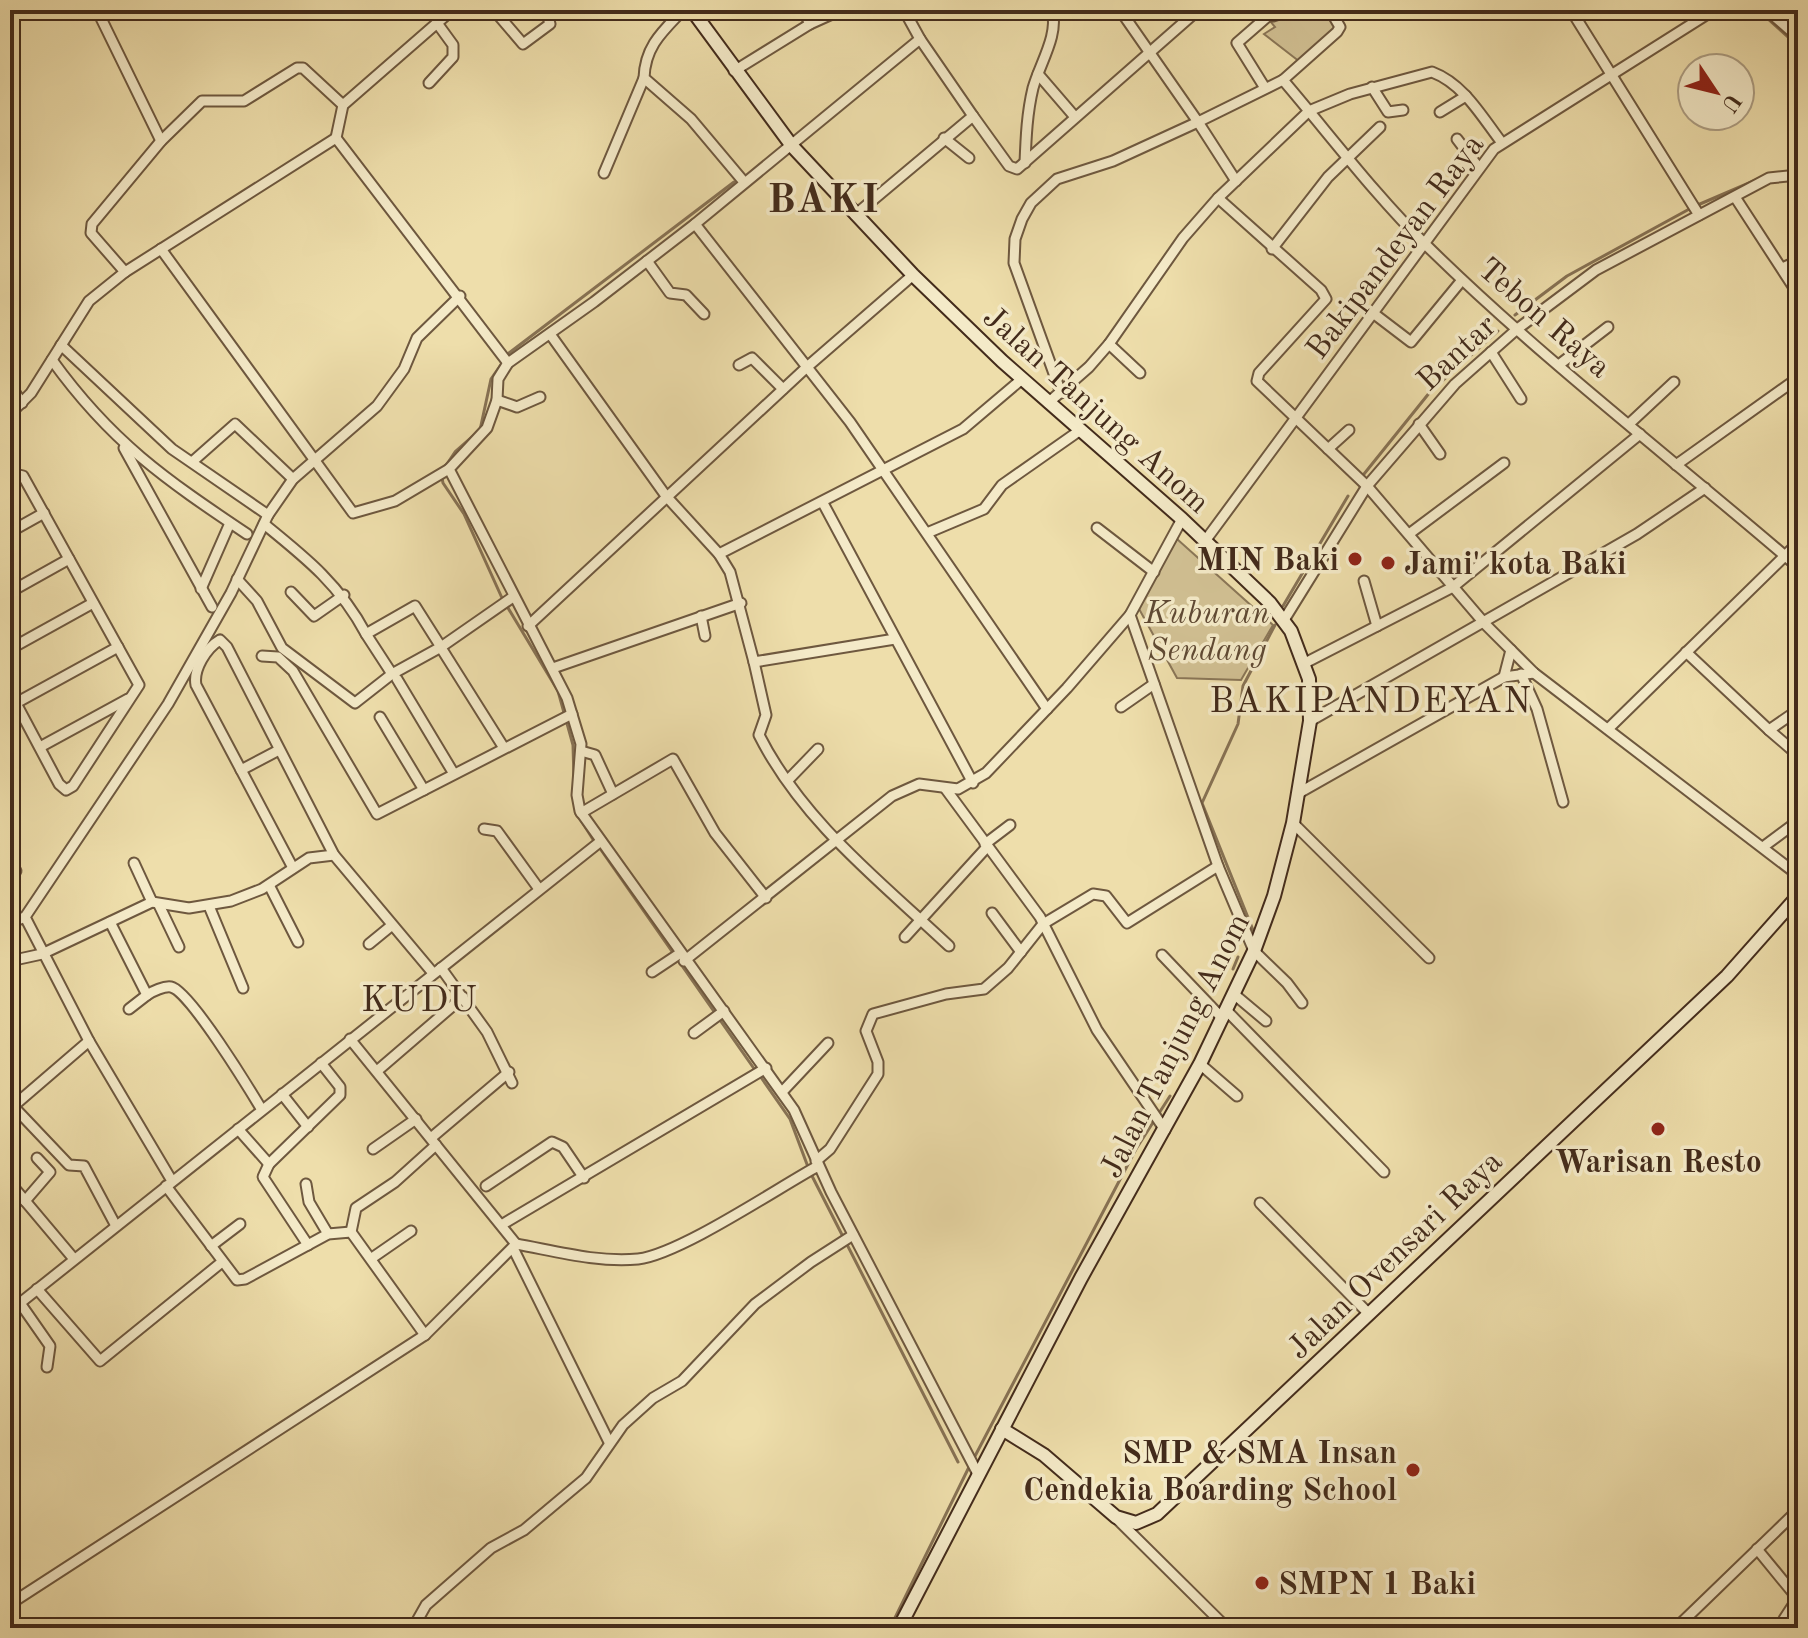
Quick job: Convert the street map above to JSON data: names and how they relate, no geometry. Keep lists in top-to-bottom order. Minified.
{"streets":{"main road":["Jalan Tanjung Anom","Jalan Ovensari Raya"],"street":["Bakipandeyan Raya","Tebon Raya","Bantar"]},"crossings":[["Bakipandeyan Raya","Tebon Raya"],["Bakipandeyan Raya","Jalan Tanjung Anom"],["Tebon Raya","Bantar"],["Bantar","Jalan Tanjung Anom"]],"districts":["BAKI","BAKIPANDEYAN","KUDU"],"parks":["Kuburan Sendang"],"places":["MIN Baki","Jami' kota Baki","Warisan Resto","SMP & SMA Insan Cendekia Boarding School","SMPN 1 Baki"],"north":"bottom right"}
